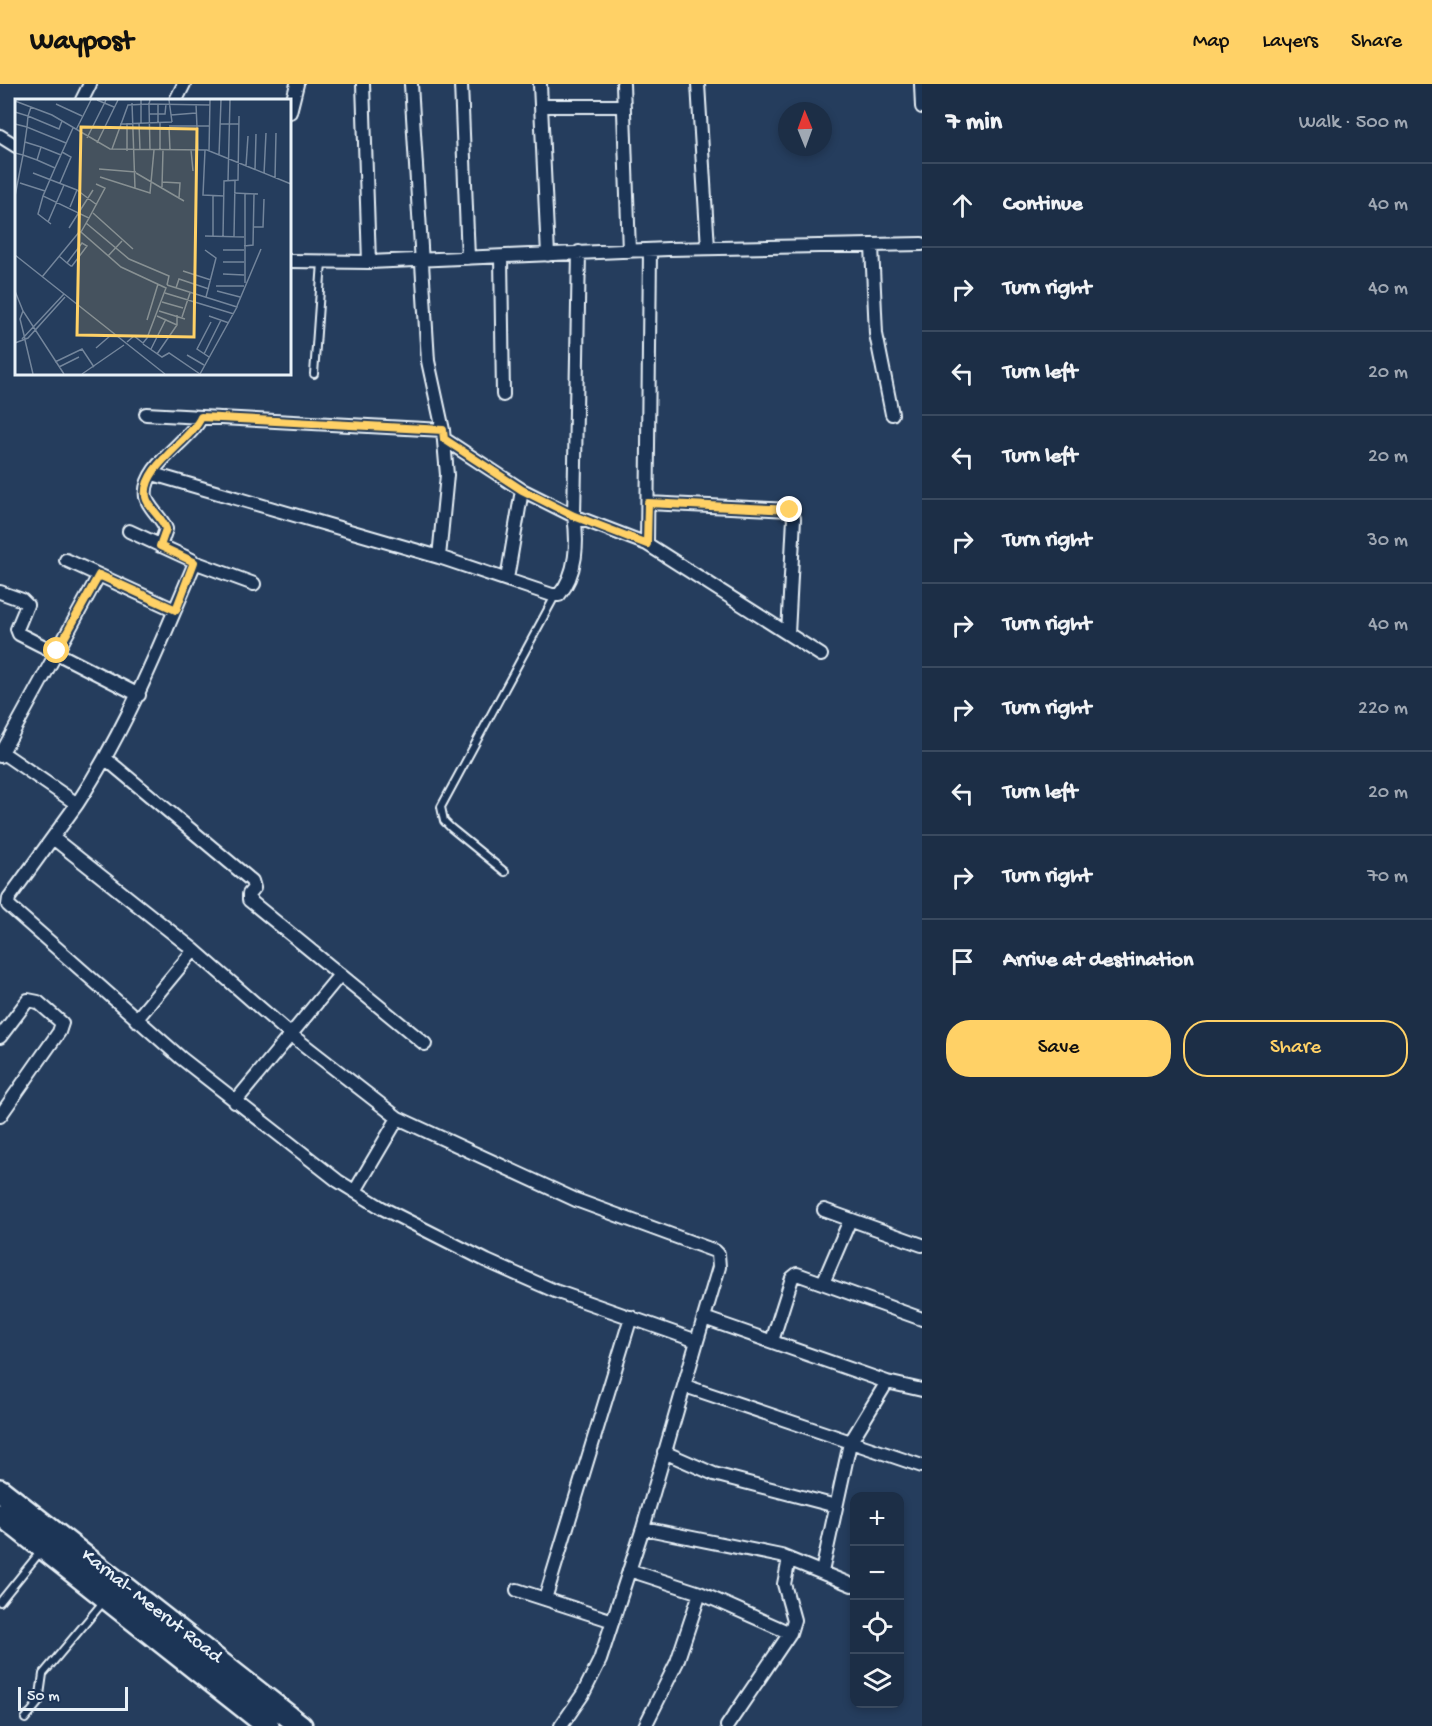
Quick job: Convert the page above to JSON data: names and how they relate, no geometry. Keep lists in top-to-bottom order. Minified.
{"streets":{"highway":["Karnal- Meerut Road"]},"scale_bar":"50 m","north":"top","page":{"header":"Waypost","nav":["Map","Layers","Share"],"heading":["7 min","Walk · 500 m"],"list":[["Continue","40 m"],["Turn right","40 m"],["Turn left","20 m"],["Turn left","20 m"],["Turn right","30 m"],["Turn right","40 m"],["Turn right","220 m"],["Turn left","20 m"],["Turn right","70 m"],"Arrive at destination"],"buttons":["Save","Share"],"map_buttons":["+","−"],"scale":"50 m"}}
